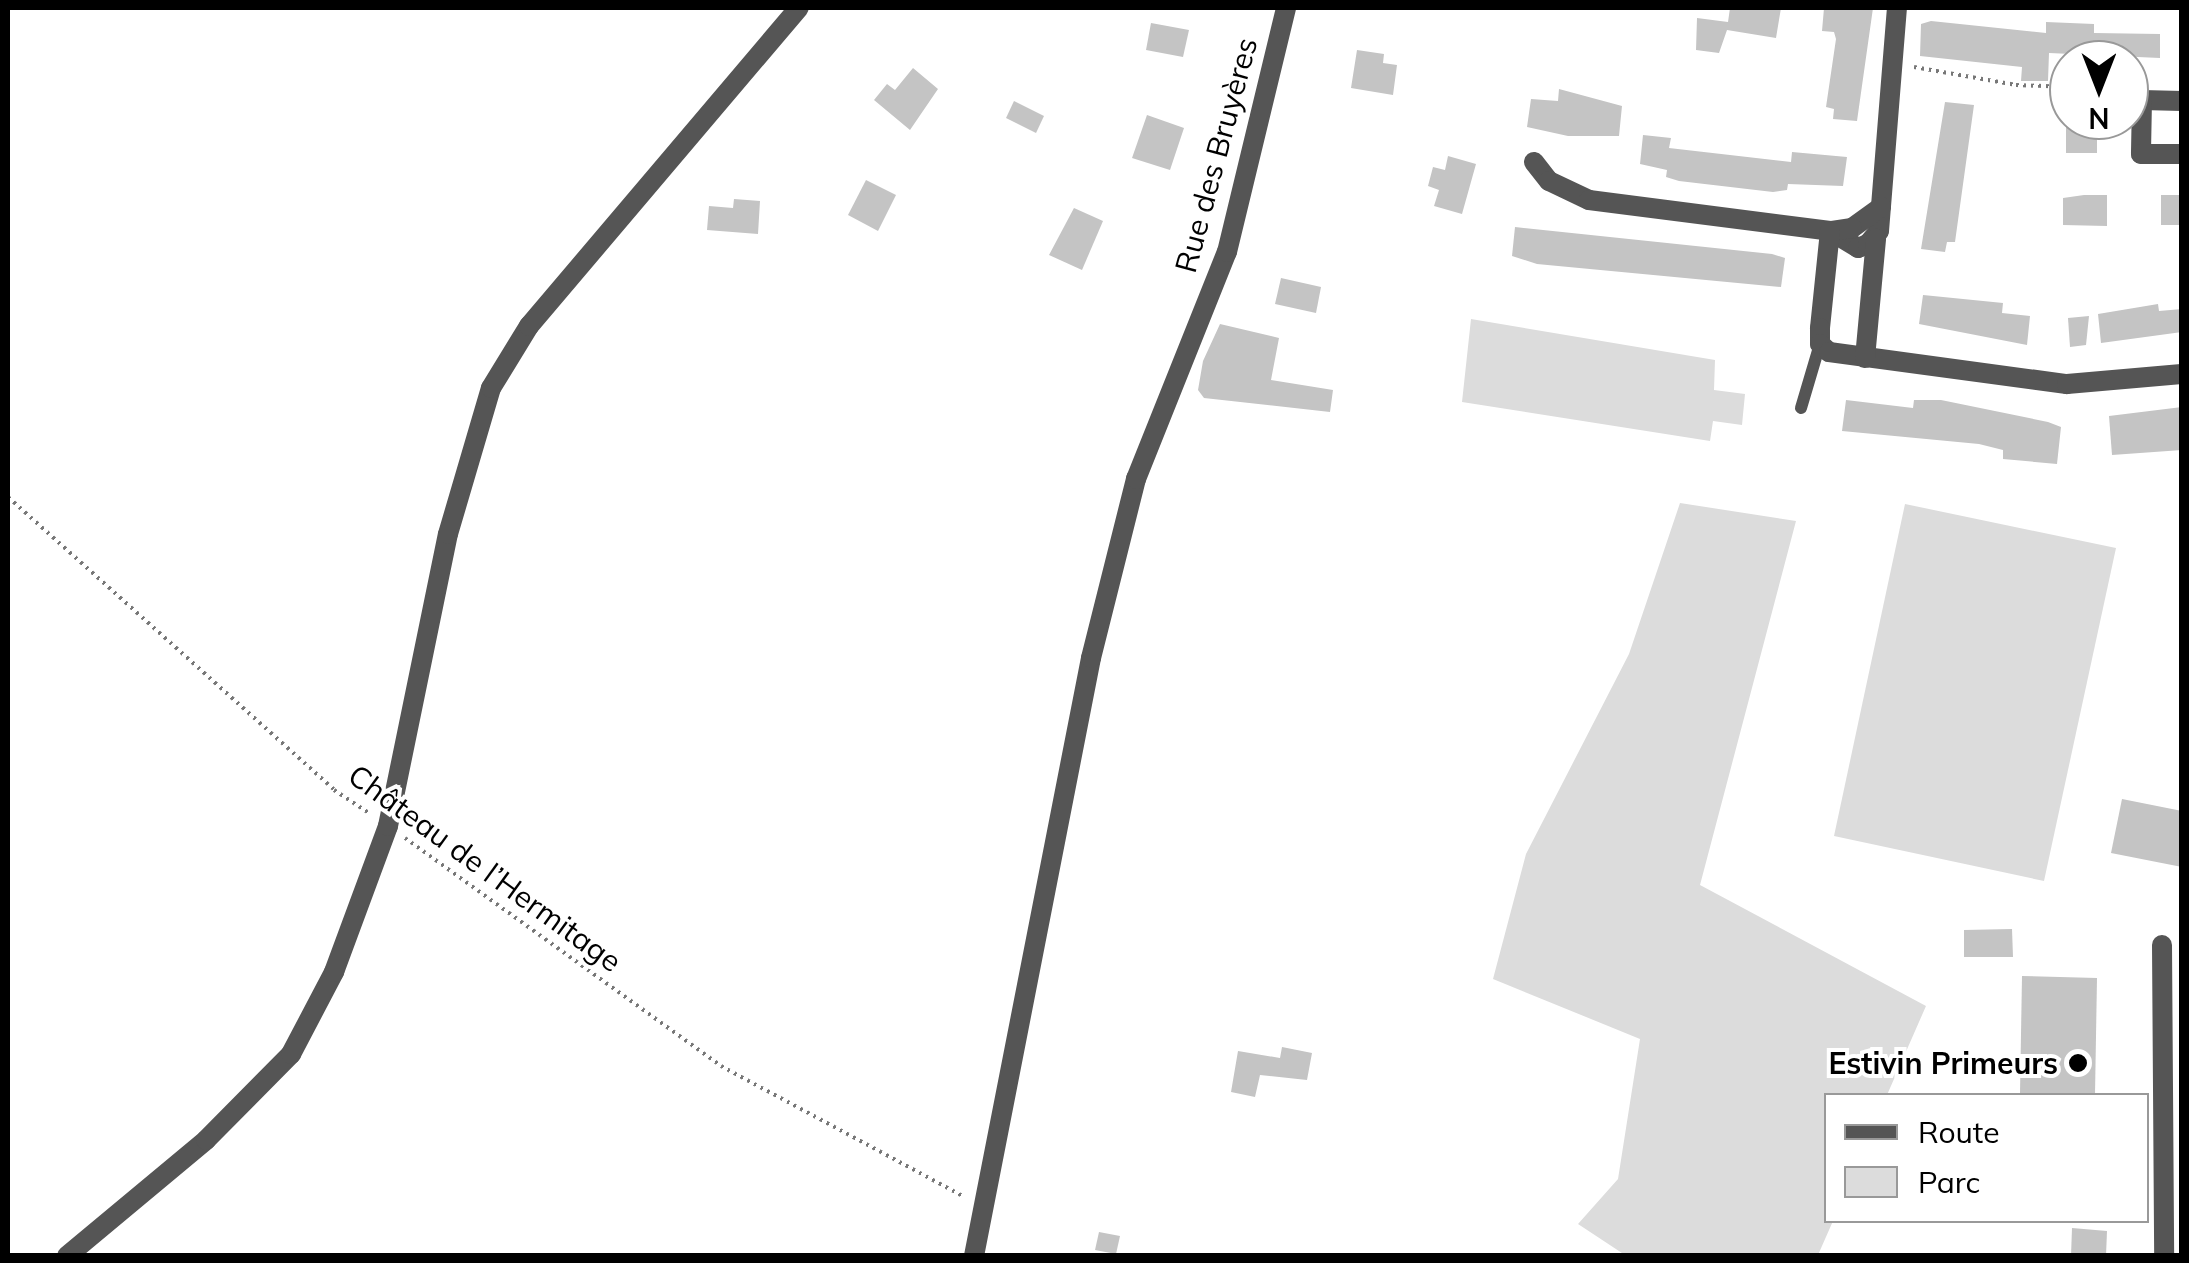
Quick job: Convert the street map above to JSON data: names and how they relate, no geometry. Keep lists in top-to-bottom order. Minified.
{"streets":{"street":["Rue des Bruyères"],"path":["Château de l’Hermitage"]},"crossings":[["Rue des Bruyères","Château de l’Hermitage"]],"places":["Estivin Primeurs"],"legend":["Route","Parc"],"north":"bottom"}
